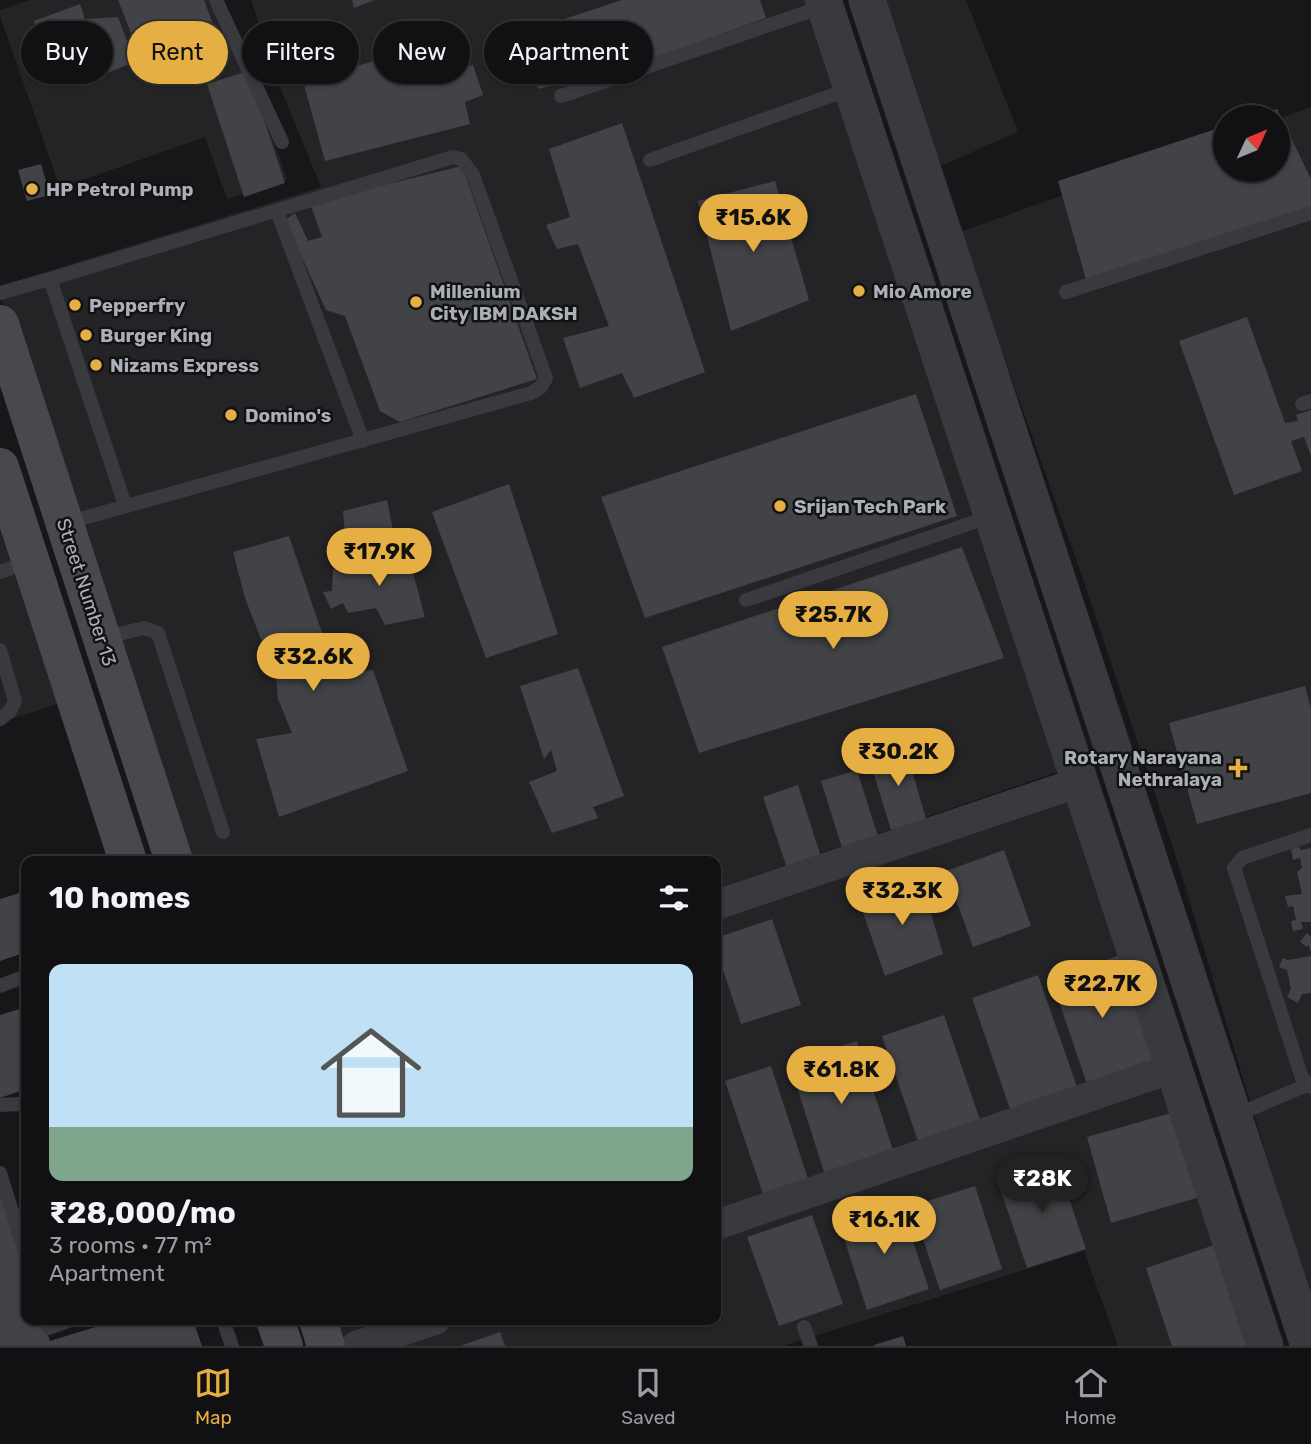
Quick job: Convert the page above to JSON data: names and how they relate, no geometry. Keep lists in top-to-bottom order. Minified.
{"streets":{"main road":["Street Number 13"]},"places":{"other":["HP Petrol Pump","Mio Amore","Millenium City IBM DAKSH","Pepperfry","Burger King","Nizams Express","Domino's","Srijan Tech Park"],"health":["Rotary Narayana Nethralaya"]},"north":"top right","page":{"chip":["Buy","Rent","Filters","New","Apartment"],"price":["₹15.6K","₹17.9K","₹25.7K","₹32.6K","₹30.2K","₹32.3K","₹22.7K","₹61.8K","₹28K","₹16.1K"],"heading":"10 homes","list":[{"name":"₹28,000/mo","note":"3 rooms · 77 m² · Apartment"}],"tabs":["Map","Saved","Home"]}}
